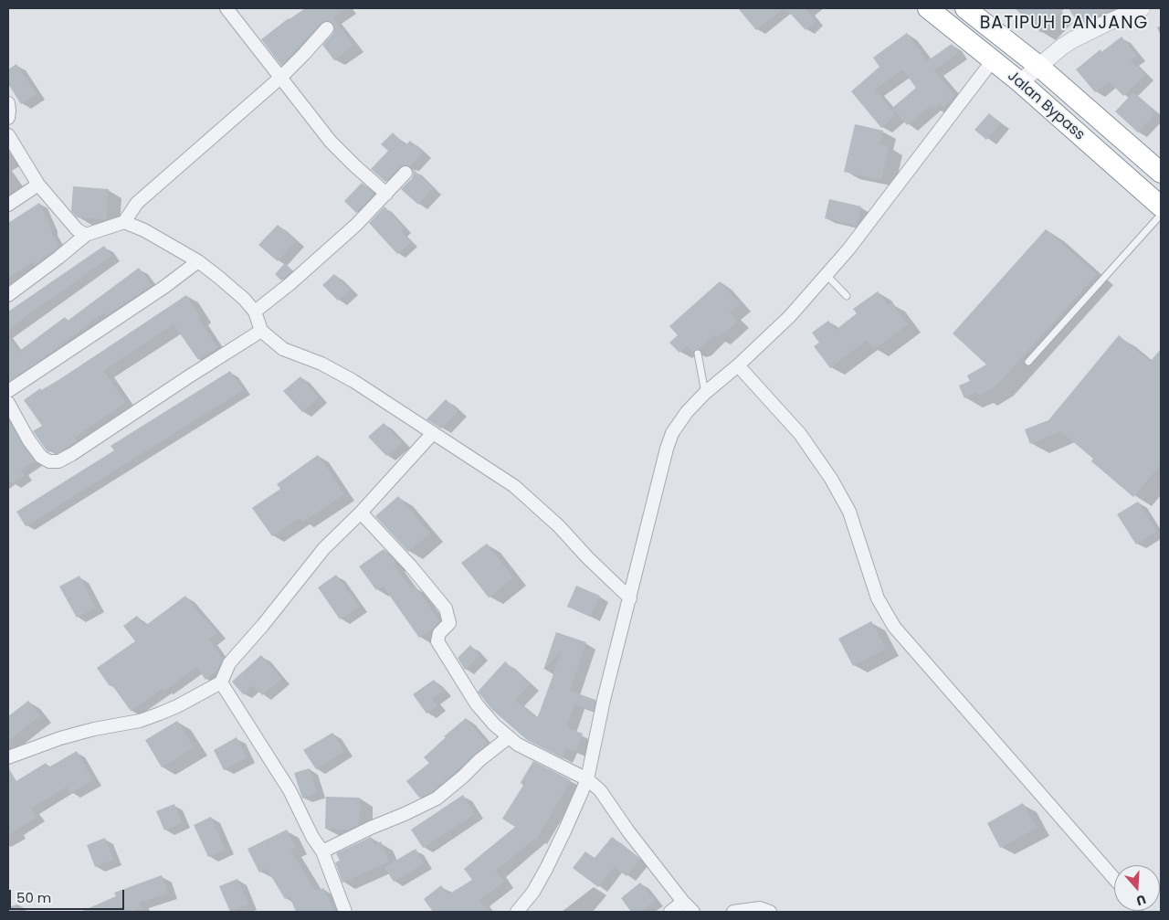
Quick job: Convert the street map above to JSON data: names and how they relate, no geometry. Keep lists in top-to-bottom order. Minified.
{"streets":{"highway":["Jalan Bypass"]},"districts":["BATIPUH PANJANG"],"scale_bar":"50 m","north":"bottom"}
